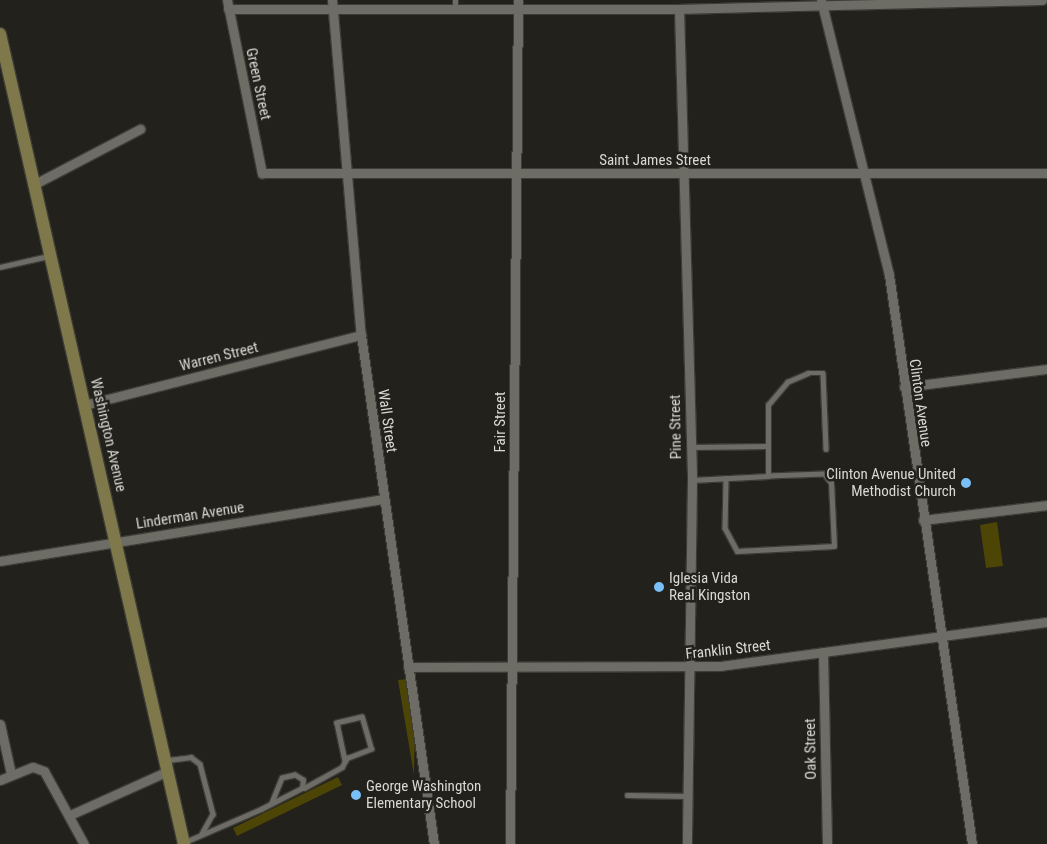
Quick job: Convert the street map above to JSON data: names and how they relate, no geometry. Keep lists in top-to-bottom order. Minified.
{"streets":{"main road":["Washington Avenue"],"street":["Green Street","Saint James Street","Warren Street","Clinton Avenue","Wall Street","Fair Street","Pine Street","Linderman Avenue","Franklin Street","Oak Street"]},"crossings":[["Green Street","Saint James Street"],["Saint James Street","Clinton Avenue"],["Saint James Street","Wall Street"],["Saint James Street","Fair Street"],["Saint James Street","Pine Street"],["Warren Street","Wall Street"],["Warren Street","Washington Avenue"],["Clinton Avenue","Franklin Street"],["Wall Street","Linderman Avenue"],["Wall Street","Franklin Street"],["Fair Street","Franklin Street"],["Pine Street","Franklin Street"],["Washington Avenue","Linderman Avenue"],["Franklin Street","Oak Street"]],"places":["Clinton Avenue United Methodist Church","Iglesia Vida Real Kingston","George Washington Elementary School"]}
